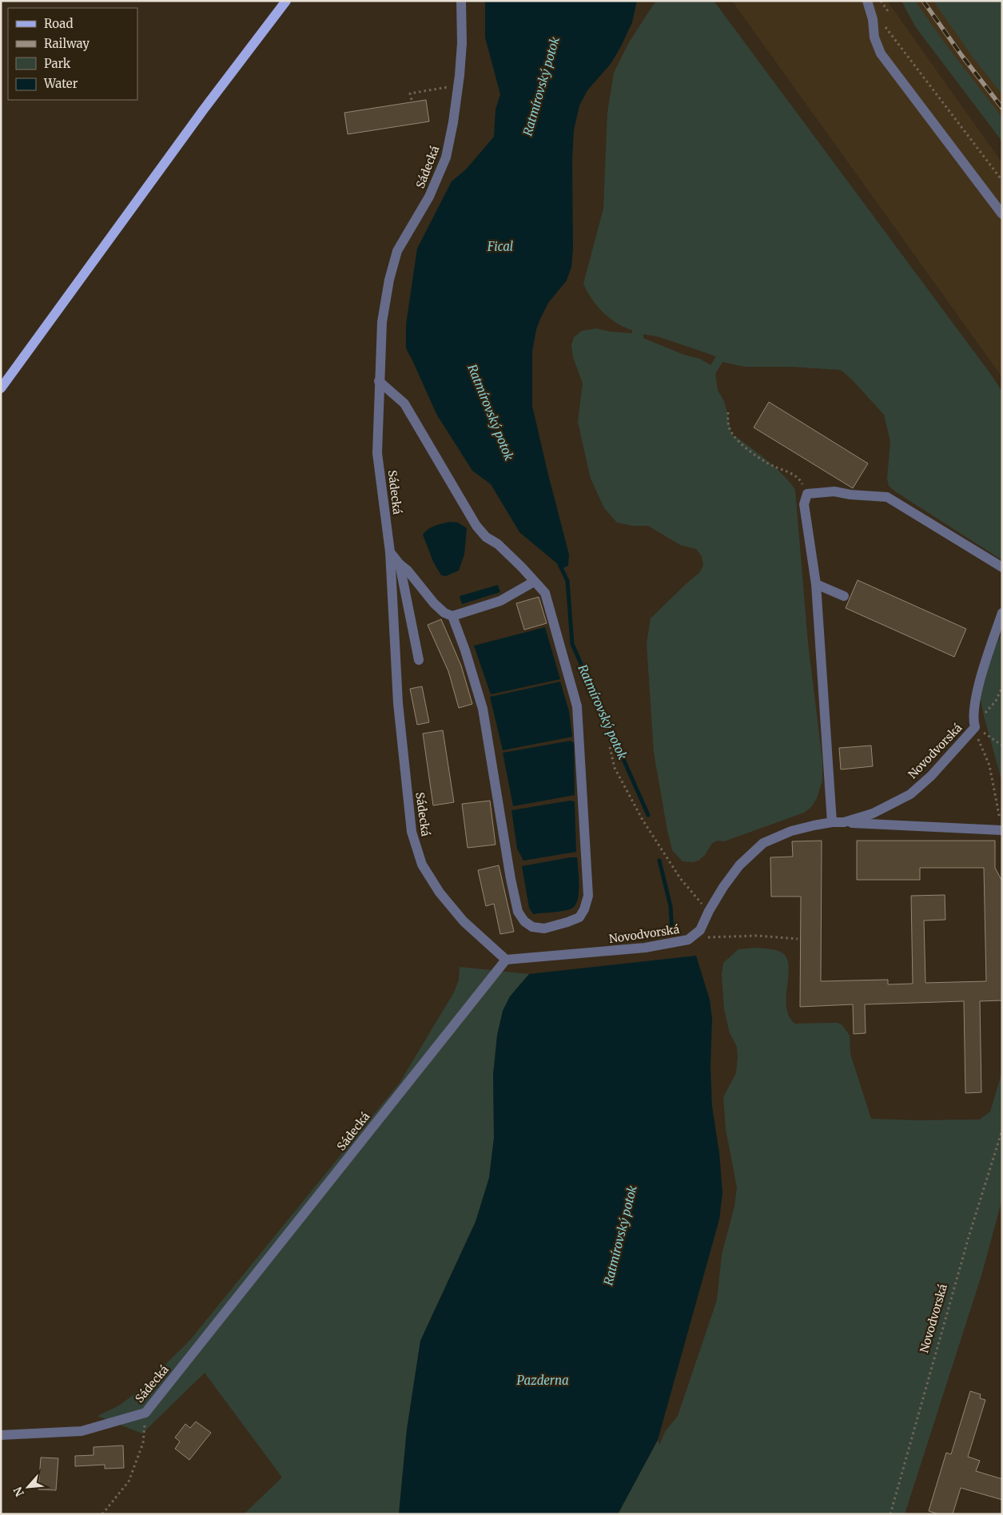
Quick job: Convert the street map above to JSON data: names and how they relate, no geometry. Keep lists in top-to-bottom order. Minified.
{"streets":{"street":["Sádecká","Novodvorská"]},"crossings":[["Sádecká","Novodvorská"]],"water":["Ratmírovský potok","Fical","Pazderna"],"legend":["Road","Railway","Park","Water"],"north":"bottom left"}
